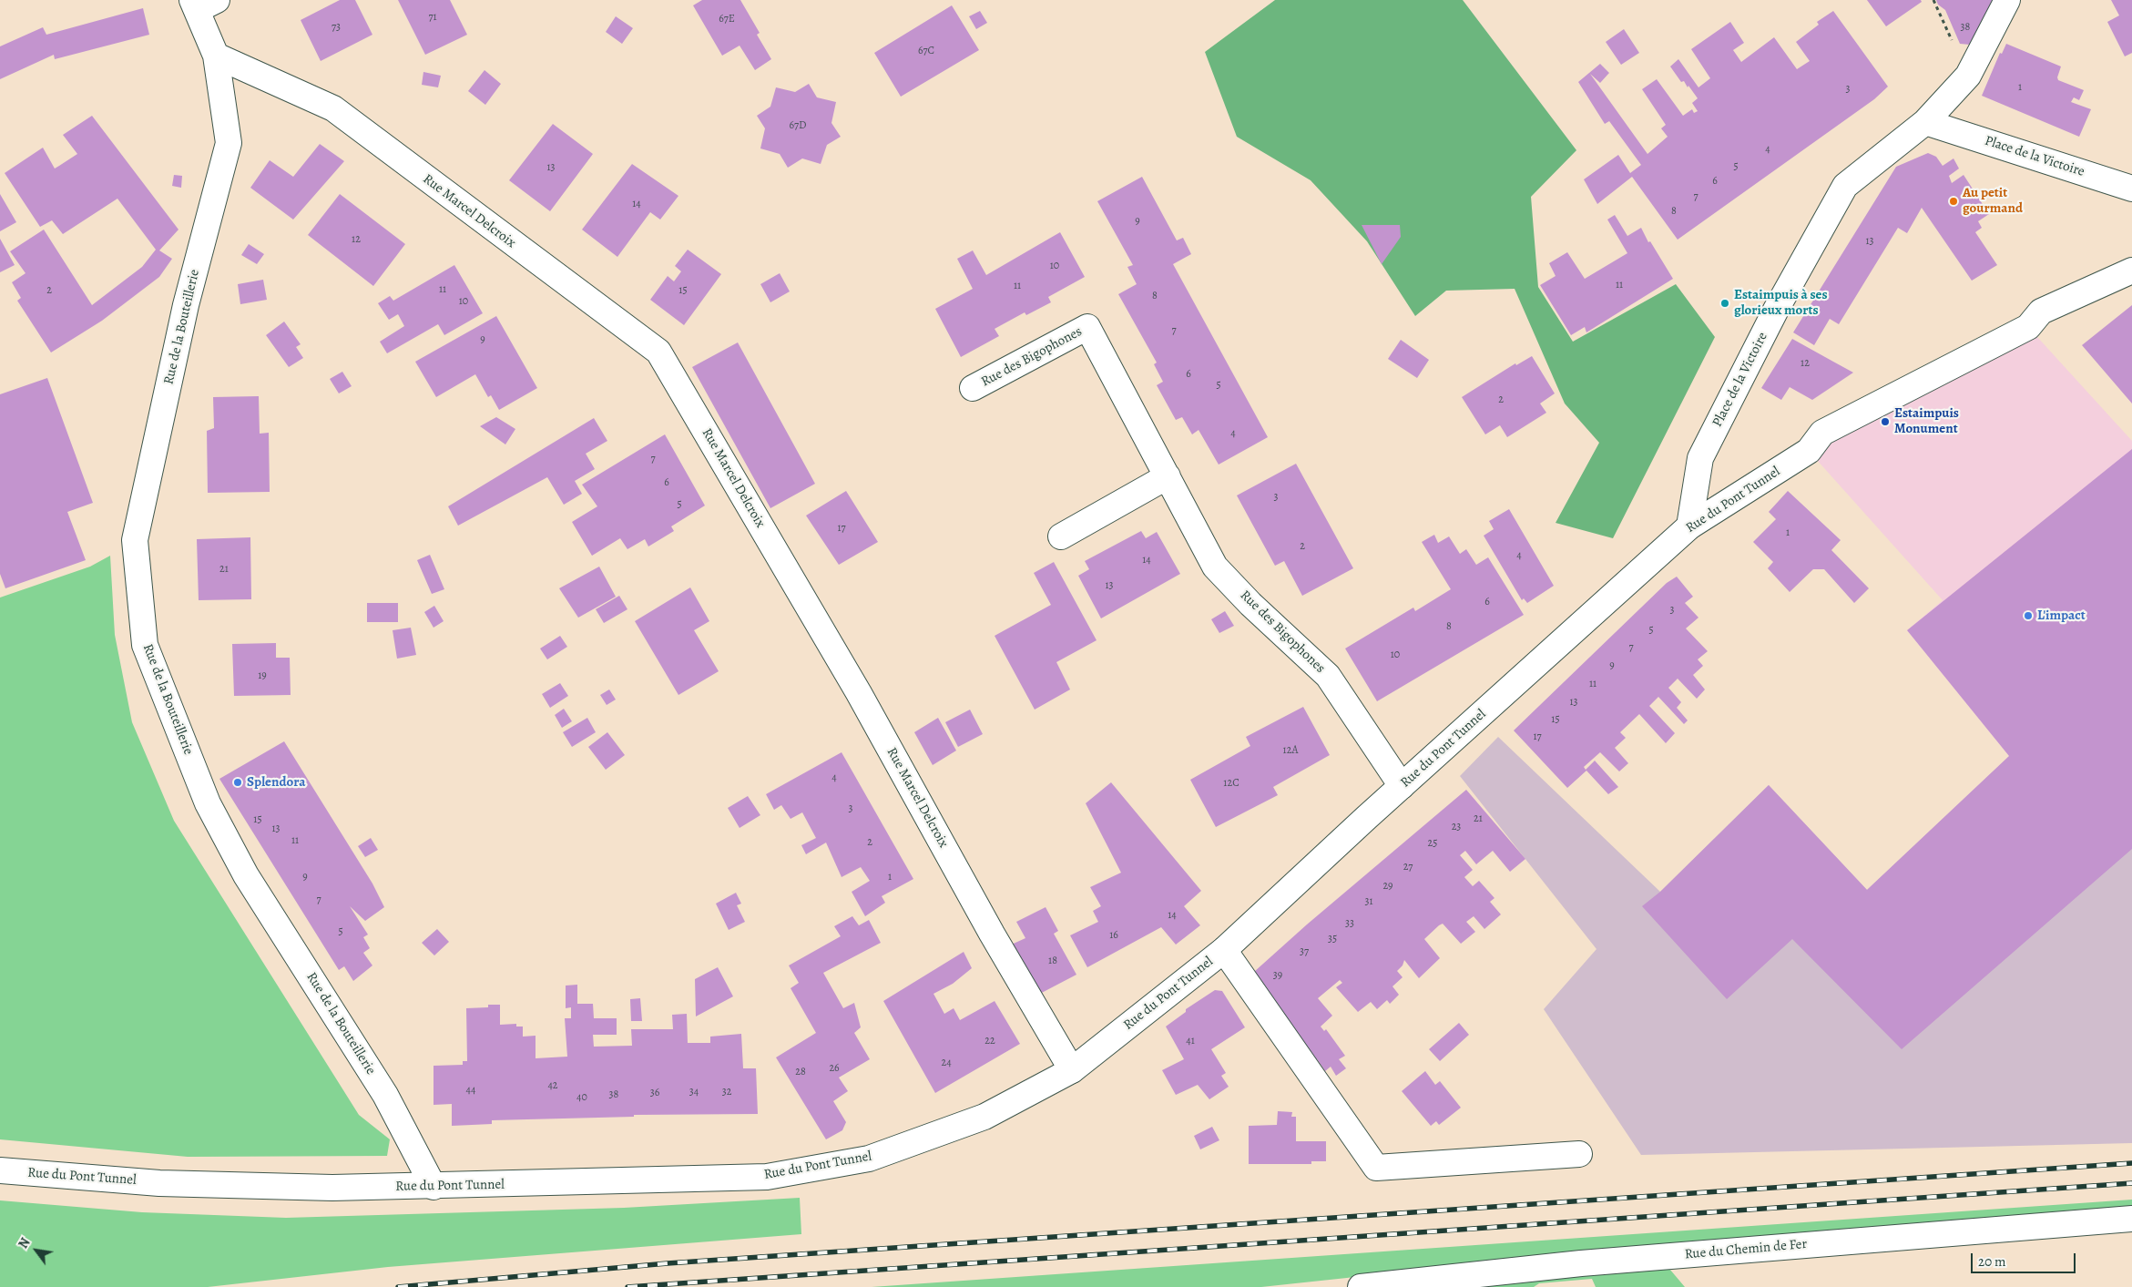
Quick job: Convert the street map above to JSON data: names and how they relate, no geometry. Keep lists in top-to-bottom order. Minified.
{"streets":{"street":["Place de la Victoire","Rue Marcel Delcroix","Rue de la Bouteillerie","Rue des Bigophones","Rue du Pont Tunnel","Rue du Chemin de Fer"]},"crossings":[["Place de la Victoire","Rue du Pont Tunnel"],["Rue Marcel Delcroix","Rue de la Bouteillerie"],["Rue Marcel Delcroix","Rue du Pont Tunnel"],["Rue de la Bouteillerie","Rue du Pont Tunnel"],["Rue des Bigophones","Rue du Pont Tunnel"]],"places":["Au petit gourmand","Estaimpuis à ses glorieux morts","Estaimpuis Monument","L'impact","Splendora"],"house_numbers":["71","67E","73","38","67C","1","3","67D","4","5","13","6","7","14","8","9","12","13","10","11","11","11","2","15","8","10","7","9","12","6","5","2","4","7","6","3","5","17","1","2","4","14","21","13","6","3","8","5","7","10","9","19","11","13","15","17","12A","4","12C","3","21","15","23","13","11","2","25","27","9","1","29","7","31","14","33","5","16","35","37","18","39","22","41","24","26","28","42","44","34","32","36","38","40"],"scale_bar":"20 m","north":"top left"}
